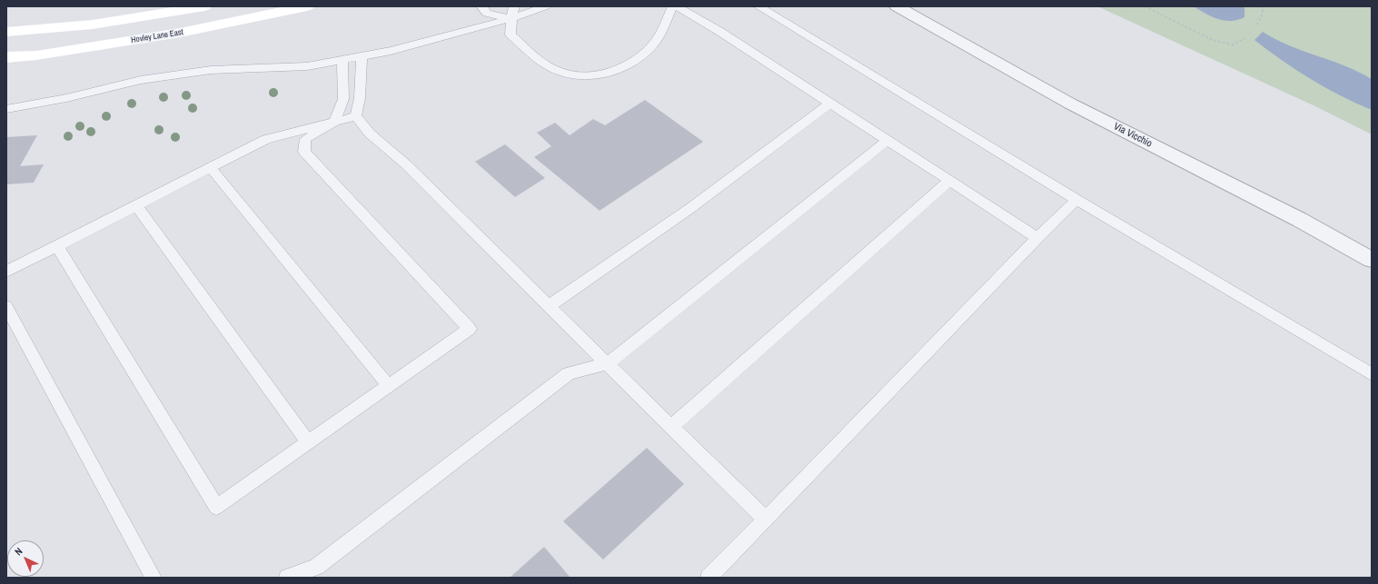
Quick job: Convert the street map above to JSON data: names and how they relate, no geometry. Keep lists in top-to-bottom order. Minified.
{"streets":{"main road":["Hovley Lane East"],"street":["Via Vicchio"]},"north":"top left"}
